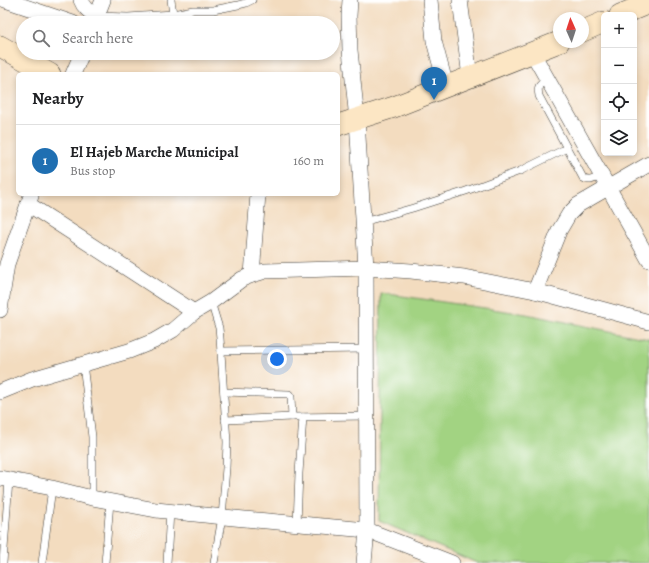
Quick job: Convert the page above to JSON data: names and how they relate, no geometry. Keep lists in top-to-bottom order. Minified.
{"north":"top","page":{"map_buttons":["+","−"],"search":"Search here","pins":"1","heading":"Nearby","list":[{"mark":"1","name":"El Hajeb Marche Municipal","note":"Bus stop","value":"160 m"}]}}
